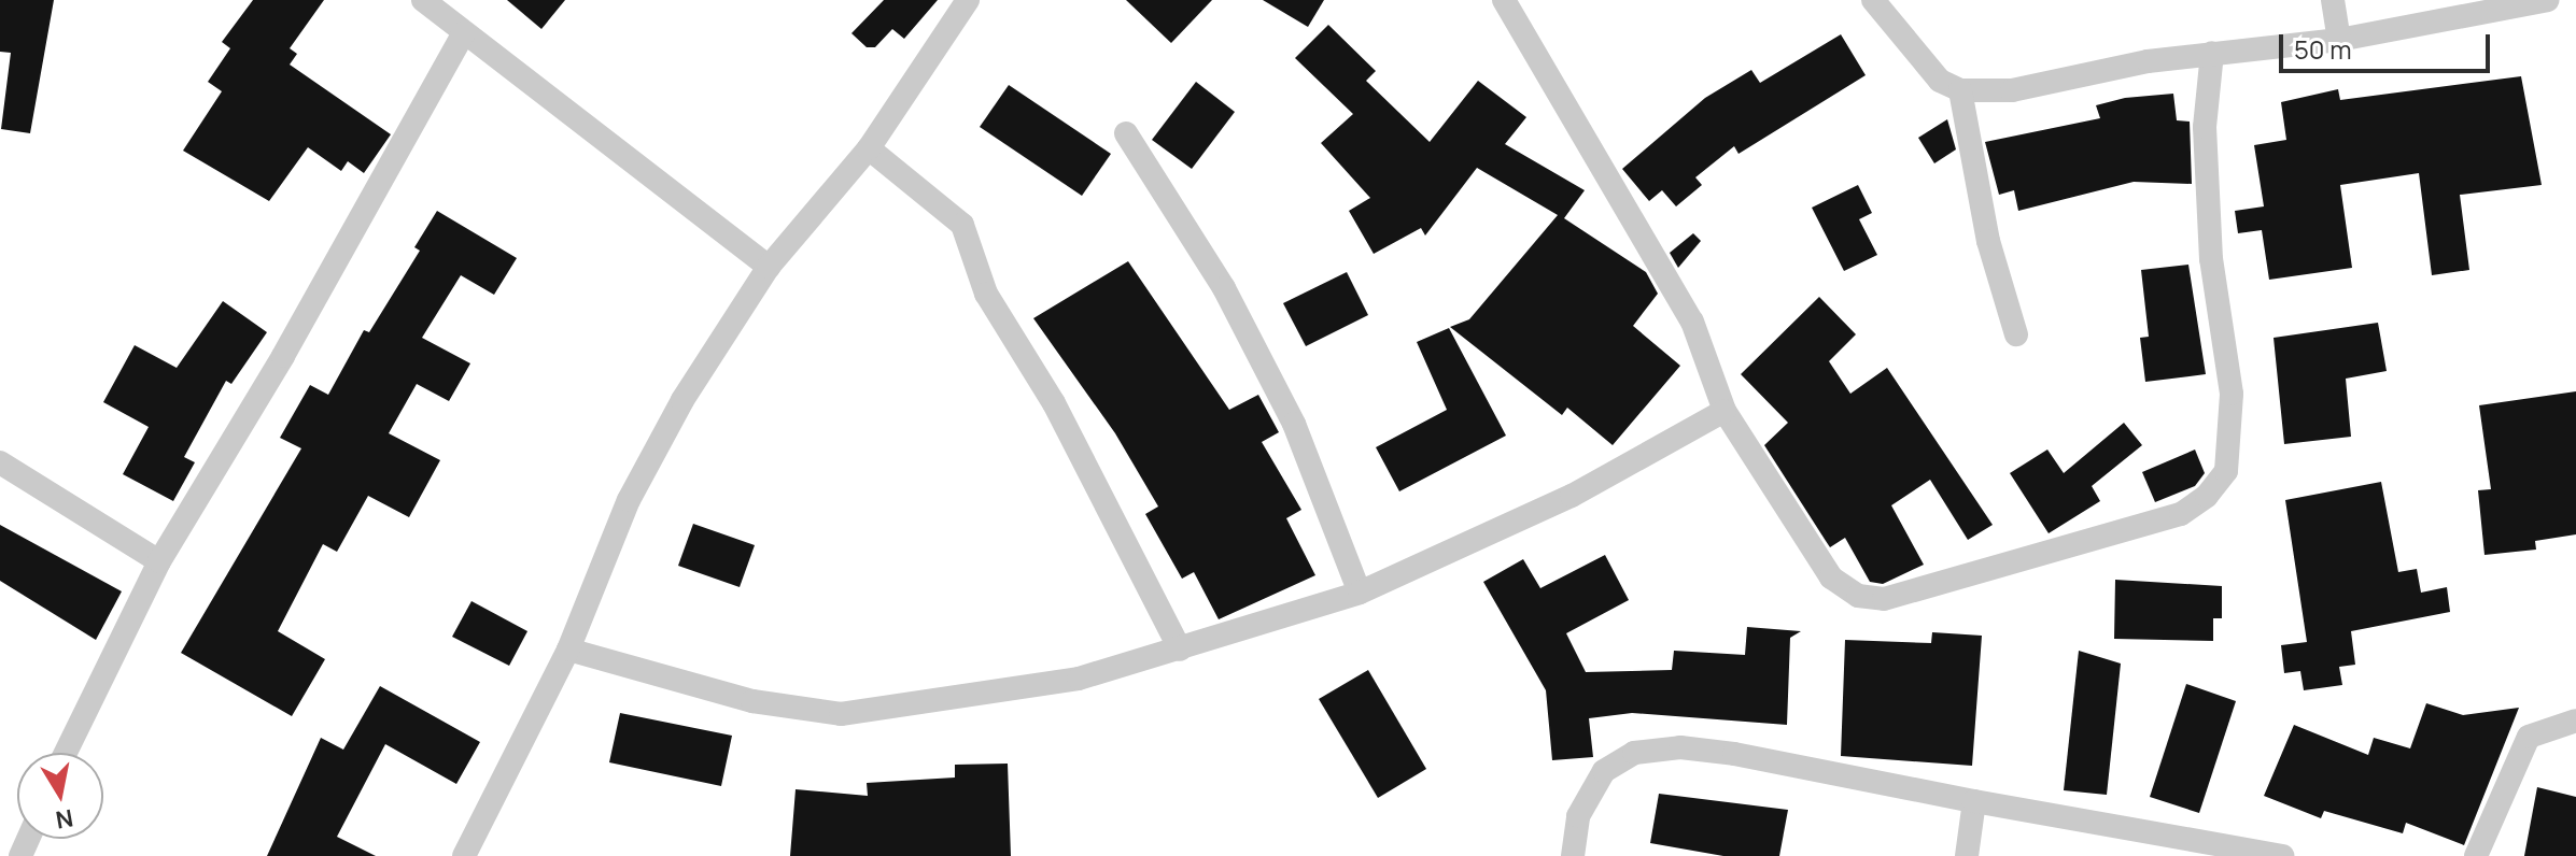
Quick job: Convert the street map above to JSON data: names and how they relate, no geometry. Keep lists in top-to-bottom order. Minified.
{"scale_bar":"50 m","north":"bottom"}
